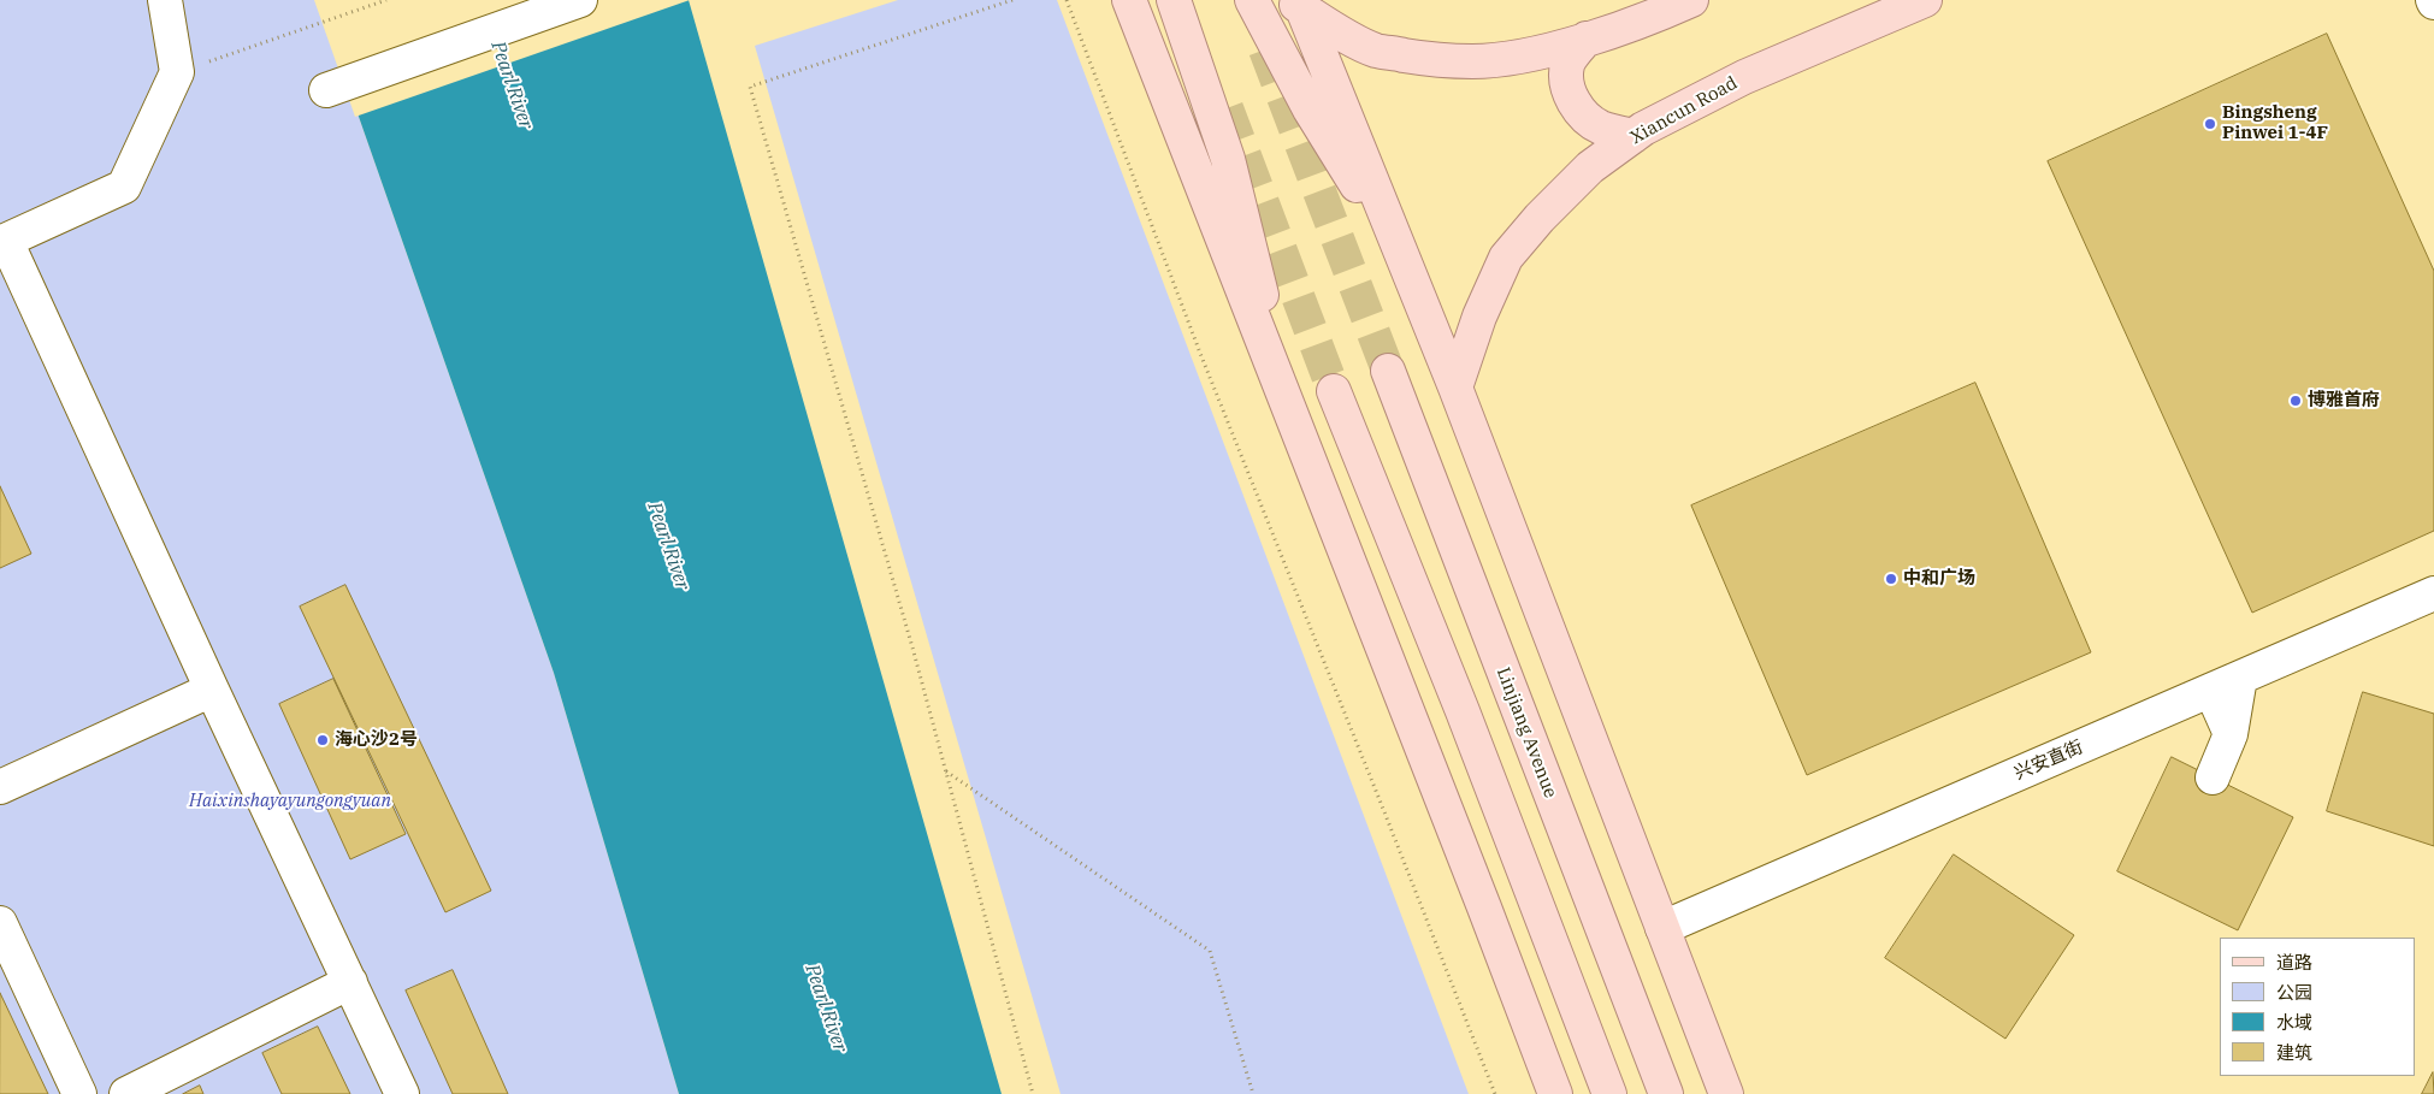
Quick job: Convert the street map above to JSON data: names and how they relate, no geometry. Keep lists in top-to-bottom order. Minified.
{"streets":{"main road":["Xiancun Road","Linjiang Avenue"],"street":["兴安直街"]},"water":["Pearl River"],"parks":["Haixinshayayungongyuan"],"places":["Bingsheng Pinwei 1-4F","博雅首府","中和广场","海心沙2号"],"legend":["道路","公园","水域","建筑"]}
